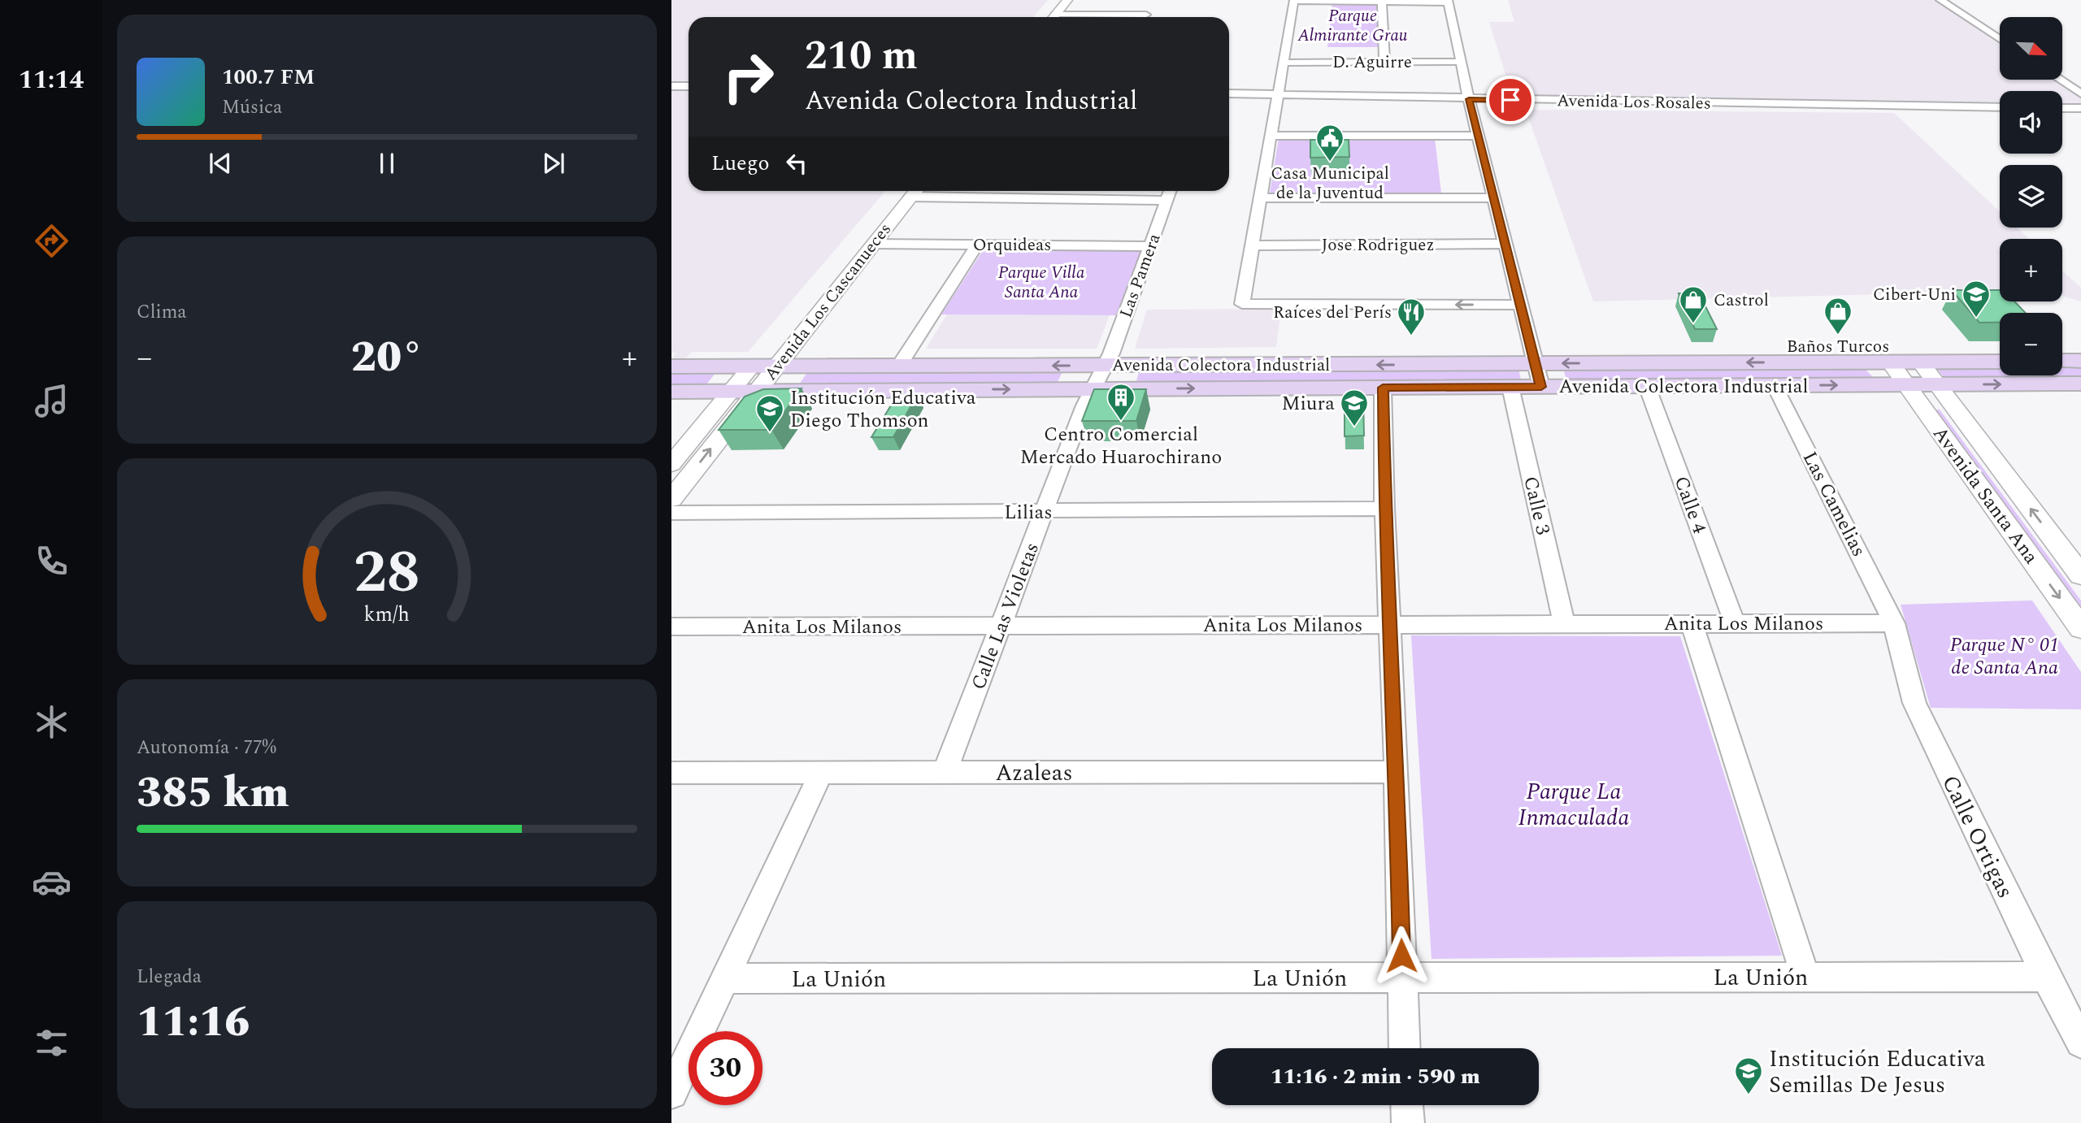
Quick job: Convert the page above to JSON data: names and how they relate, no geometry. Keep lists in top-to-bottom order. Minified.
{"streets":{"main road":["Avenida Colectora Industrial"],"street":["D. Aguirre","Avenida Los Rosales","Orquideas","Jose Rodriguez","Las Pamera","Avenida Los Cascanueces","Avenida Santa Ana","Las Camelias","Calle 4","Calle 3","Lilias","Calle Las Violetas","Anita Los Milanos","Azaleas","Calle Ortigas","La Unión"]},"crossings":[["Orquideas","Las Pamera"],["Orquideas","Avenida Los Cascanueces"],["Las Pamera","Avenida Colectora Industrial"],["Las Pamera","Calle Las Violetas"],["Avenida Los Cascanueces","Avenida Colectora Industrial"],["Avenida Colectora Industrial","Avenida Santa Ana"],["Avenida Colectora Industrial","Las Camelias"],["Avenida Colectora Industrial","Calle 4"],["Avenida Colectora Industrial","Calle 3"],["Avenida Colectora Industrial","Calle Las Violetas"],["Las Camelias","Anita Los Milanos"],["Las Camelias","Calle Ortigas"],["Calle 4","Anita Los Milanos"],["Calle 3","Anita Los Milanos"],["Lilias","Calle Las Violetas"],["Calle Las Violetas","Anita Los Milanos"],["Calle Las Violetas","Azaleas"],["Anita Los Milanos","Calle Ortigas"],["Calle Ortigas","La Unión"]],"parks":["Parque Almirante Grau","Parque Villa Santa Ana","Parque N° 01 de Santa Ana","Parque La Inmaculada"],"places":{"public building":["Casa Municipal de la Juventud"],"school or university":["Cibert-Uni","Miura","Institución Educativa Diego Thomson","Institución Educativa Semillas De Jesus"],"shop":["Castrol","Baños Turcos"],"restaurant":["Raíces del Perís"],"building":["Centro Comercial Mercado Huarochirano"]},"north":"bottom right","page":{"tabs":"11:14","map_buttons":["+","−"],"turn":["210 m","Avenida Colectora Industrial"],"song":["100.7 FM","Música"],"then":"Luego","tile":["Clima",["Autonomía · 77%","385 km"],["Llegada","11:16"]],"heat":["−","20°","+"],"limit":"30","trip":"11:16 · 2 min · 590 m","gauge":["28","km/h"]}}
